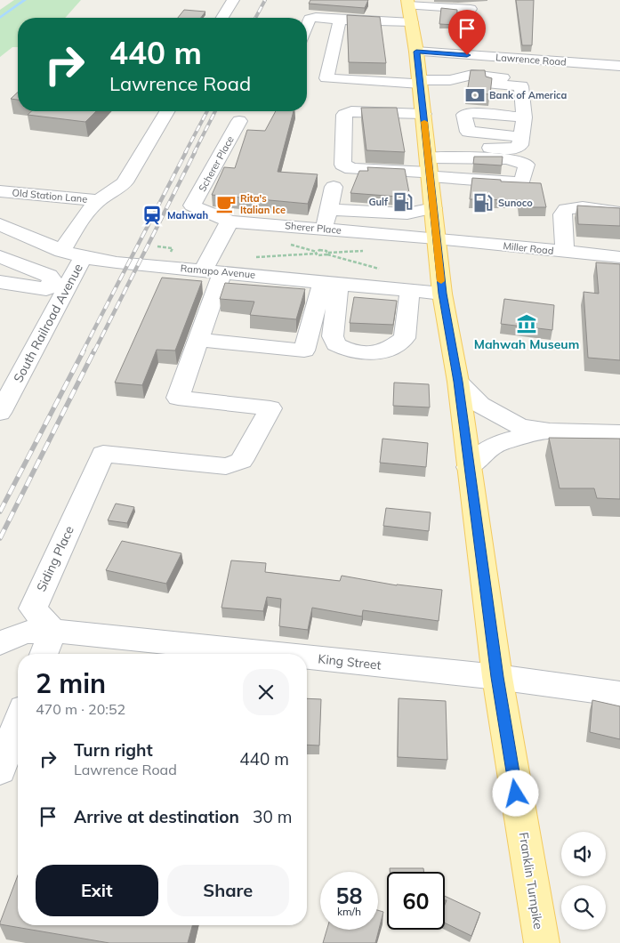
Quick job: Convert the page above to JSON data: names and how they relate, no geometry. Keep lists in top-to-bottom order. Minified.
{"streets":{"main road":["Franklin Turnpike"],"street":["Lawrence Road","Scherer Place","Old Station Lane","Sherer Place","Miller Road","Ramapo Avenue","South Railroad Avenue","Siding Place","King Street"]},"crossings":[["Lawrence Road","Franklin Turnpike"],["Scherer Place","Sherer Place"],["Old Station Lane","South Railroad Avenue"],["Sherer Place","Miller Road"],["Sherer Place","Franklin Turnpike"],["Miller Road","Franklin Turnpike"],["Ramapo Avenue","South Railroad Avenue"],["Ramapo Avenue","Franklin Turnpike"],["Siding Place","King Street"],["King Street","Franklin Turnpike"]],"places":{"bank":["Bank of America"],"fuel station":["Gulf","Sunoco"],"cafe":["Rita's Italian Ice"],"station":["Mahwah"],"museum":["Mahwah Museum"]},"page":{"turn":["440 m","Lawrence Road"],"heading":["2 min","470 m · 20:52"],"list":[{"name":"Turn right","note":"Lawrence Road","value":"440 m"},{"name":"Arrive at destination","value":"30 m"}],"buttons":["Exit","Share"],"speed":"58 km/h","limit":"60"}}
